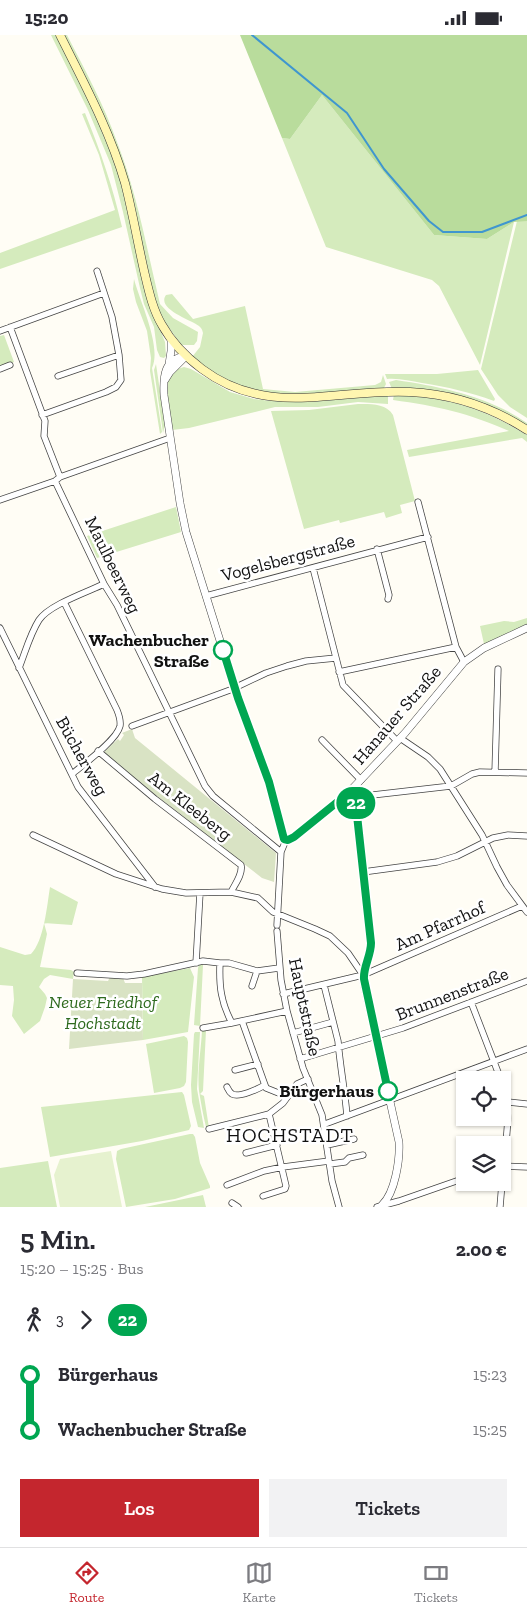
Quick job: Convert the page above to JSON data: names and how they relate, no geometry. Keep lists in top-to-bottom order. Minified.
{"streets":{"street":["Vogelsbergstraße","Maulbeerweg","Hanauer Straße","Bücherweg","Am Kleeberg","Am Pfarrhof","Brunnenstraße","Hauptstraße"]},"crossings":[["Am Pfarrhof","Hauptstraße"],["Brunnenstraße","Hauptstraße"]],"districts":["HOCHSTADT"],"parks":["Neuer Friedhof Hochstadt"],"places":["Wachenbucher Straße","Bürgerhaus"],"lines":["bus line 22"],"page":{"status":"15:20","on_map":"22","heading":["5 Min.","15:20 – 15:25 · Bus","2.00 €"],"legs":["3","22"],"list":[{"name":"Bürgerhaus","value":"15:23"},{"name":"Wachenbucher Straße","value":"15:25"}],"buttons":["Los","Tickets"],"tabs":["Route","Karte","Tickets"]}}
